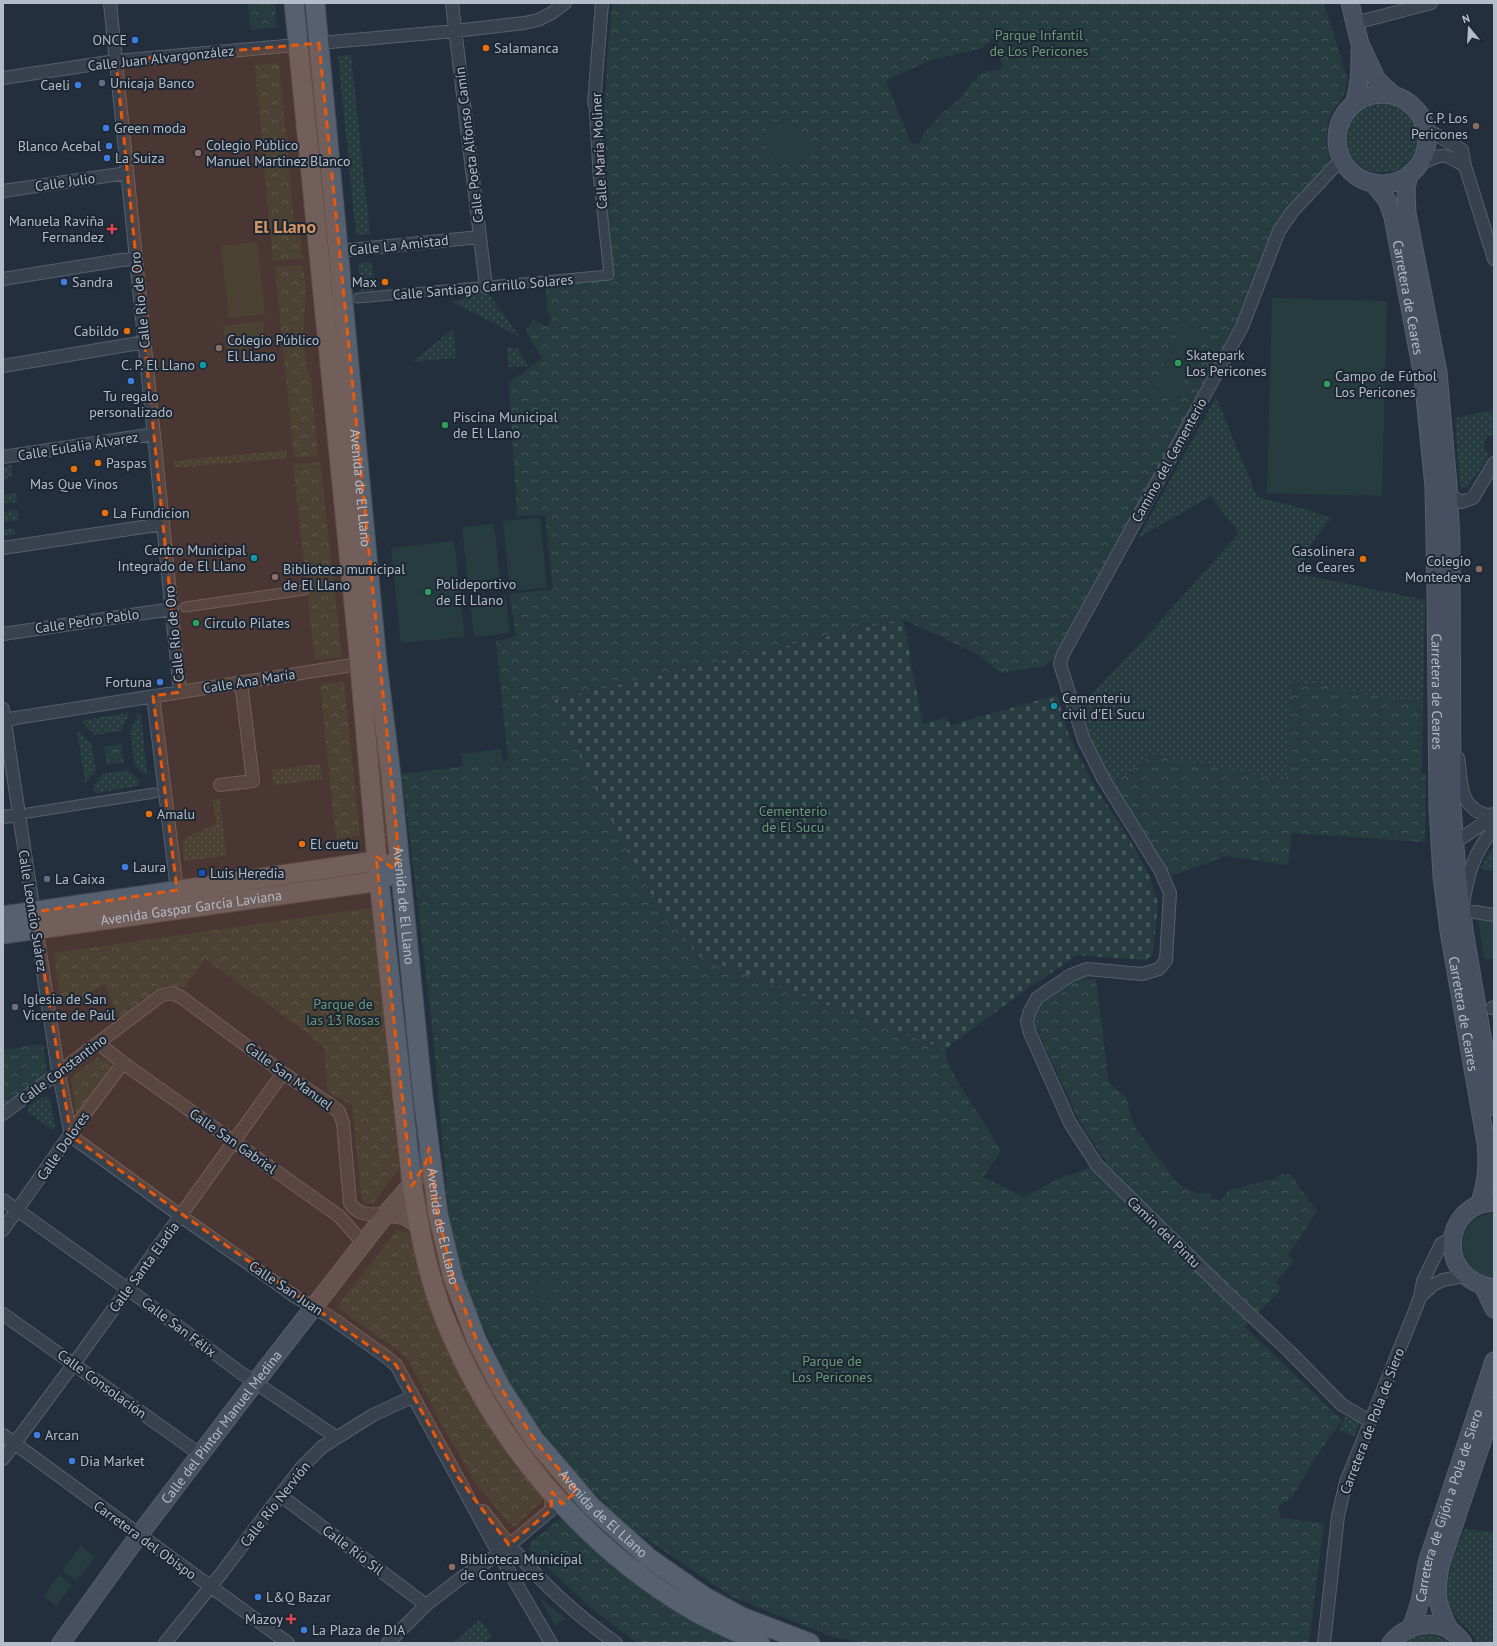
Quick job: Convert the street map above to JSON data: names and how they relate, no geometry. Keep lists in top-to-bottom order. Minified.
{"streets":{"main road":["Carretera de Ceares","Avenida de El Llano","Avenida Gaspar García Laviana","Calle del Pintor Manuel Medina","Carretera de Gijón a Pola de Siero"],"street":["Calle Juan Alvargonzález","Calle Poeta Alfonso Camín","Calle María Moliner","Calle Julio","Calle La Amistad","Calle Santiago Carrillo Solares","Calle Río de Oro","Calle Eulalia Álvarez","Camino del Cementerio","Calle Pedro Pablo","Calle Ana María","Calle Leoncio Suárez","Calle Constantino","Calle San Manuel","Calle San Gabriel","Calle Dolores","Camin del Pintu","Calle Santa Eladia","Calle San Juan","Calle San Félix","Calle Consolación","Carretera de Pola de Siero","Calle Río Nervión","Carretera del Obispo","Calle Río Sil"]},"crossings":[["Calle Juan Alvargonzález","Calle Poeta Alfonso Camín"],["Calle Juan Alvargonzález","Calle Río de Oro"],["Calle Juan Alvargonzález","Avenida de El Llano"],["Calle Poeta Alfonso Camín","Calle La Amistad"],["Calle Poeta Alfonso Camín","Calle Santiago Carrillo Solares"],["Calle María Moliner","Calle Santiago Carrillo Solares"],["Calle Julio","Calle Río de Oro"],["Calle La Amistad","Avenida de El Llano"],["Carretera de Ceares","Camino del Cementerio"],["Calle Río de Oro","Calle Eulalia Álvarez"],["Calle Río de Oro","Calle Pedro Pablo"],["Calle Río de Oro","Calle Ana María"],["Camino del Cementerio","Camin del Pintu"],["Avenida de El Llano","Calle Ana María"],["Avenida de El Llano","Avenida Gaspar García Laviana"],["Avenida de El Llano","Calle del Pintor Manuel Medina"],["Calle Ana María","Calle Leoncio Suárez"],["Avenida Gaspar García Laviana","Calle Leoncio Suárez"],["Calle Leoncio Suárez","Calle Constantino"],["Calle Leoncio Suárez","Calle Dolores"],["Calle Leoncio Suárez","Calle San Juan"],["Calle Constantino","Calle San Manuel"],["Calle Constantino","Calle San Gabriel"],["Calle San Manuel","Calle Santa Eladia"],["Calle San Gabriel","Calle Dolores"],["Calle San Gabriel","Calle Santa Eladia"],["Calle San Gabriel","Calle del Pintor Manuel Medina"],["Calle Dolores","Calle San Juan"],["Calle Dolores","Calle San Félix"],["Camin del Pintu","Carretera de Pola de Siero"],["Calle Santa Eladia","Calle San Juan"],["Calle Santa Eladia","Calle San Félix"],["Calle Santa Eladia","Calle Consolación"],["Calle Santa Eladia","Carretera del Obispo"],["Calle San Juan","Calle del Pintor Manuel Medina"],["Calle San Juan","Calle Río Nervión"],["Calle San Félix","Calle del Pintor Manuel Medina"],["Calle San Félix","Calle Río Nervión"],["Calle Consolación","Calle del Pintor Manuel Medina"],["Calle del Pintor Manuel Medina","Carretera del Obispo"],["Calle Río Nervión","Carretera del Obispo"],["Calle Río Nervión","Calle Río Sil"]],"districts":["El Llano"],"parks":["Parque Infantil de Los Pericones","Cementerio de El Sucu","Parque de las 13 Rosas","Parque de Los Pericones"],"places":{"other":["ONCE","Salamanca","Unicaja Banco","Caeli","C.P. Los Pericones","Green moda","Blanco Acebal","Colegio Público Manuel Martinez Blanco","La Suiza","Sandra","Max","Cabildo","Colegio Público El Llano","Skatepark Los Pericones","C. P. El Llano","Tu regalo personalizado","Campo de Fútbol Los Pericones","Piscina Municipal de El Llano","Paspas","Mas Que Vinos","La Fundicion","Centro Municipal Integrado de El Llano","Gasolinera de Ceares","Colegio Montedeva","Biblioteca municipal de El Llano","Polideportivo de El Llano","Circulo Pilates","Fortuna","Cementeriu civil d'El Sucu","Amalu","El cuetu","Laura","La Caixa","Iglesia de San Vicente de Paúl","Arcan","Dia Market","Biblioteca Municipal de Contrueces","L&Q Bazar","La Plaza de DIA"],"health":["Manuela Raviña Fernandez","Mazoy"],"transit":["Luis Heredia"]},"north":"top"}
